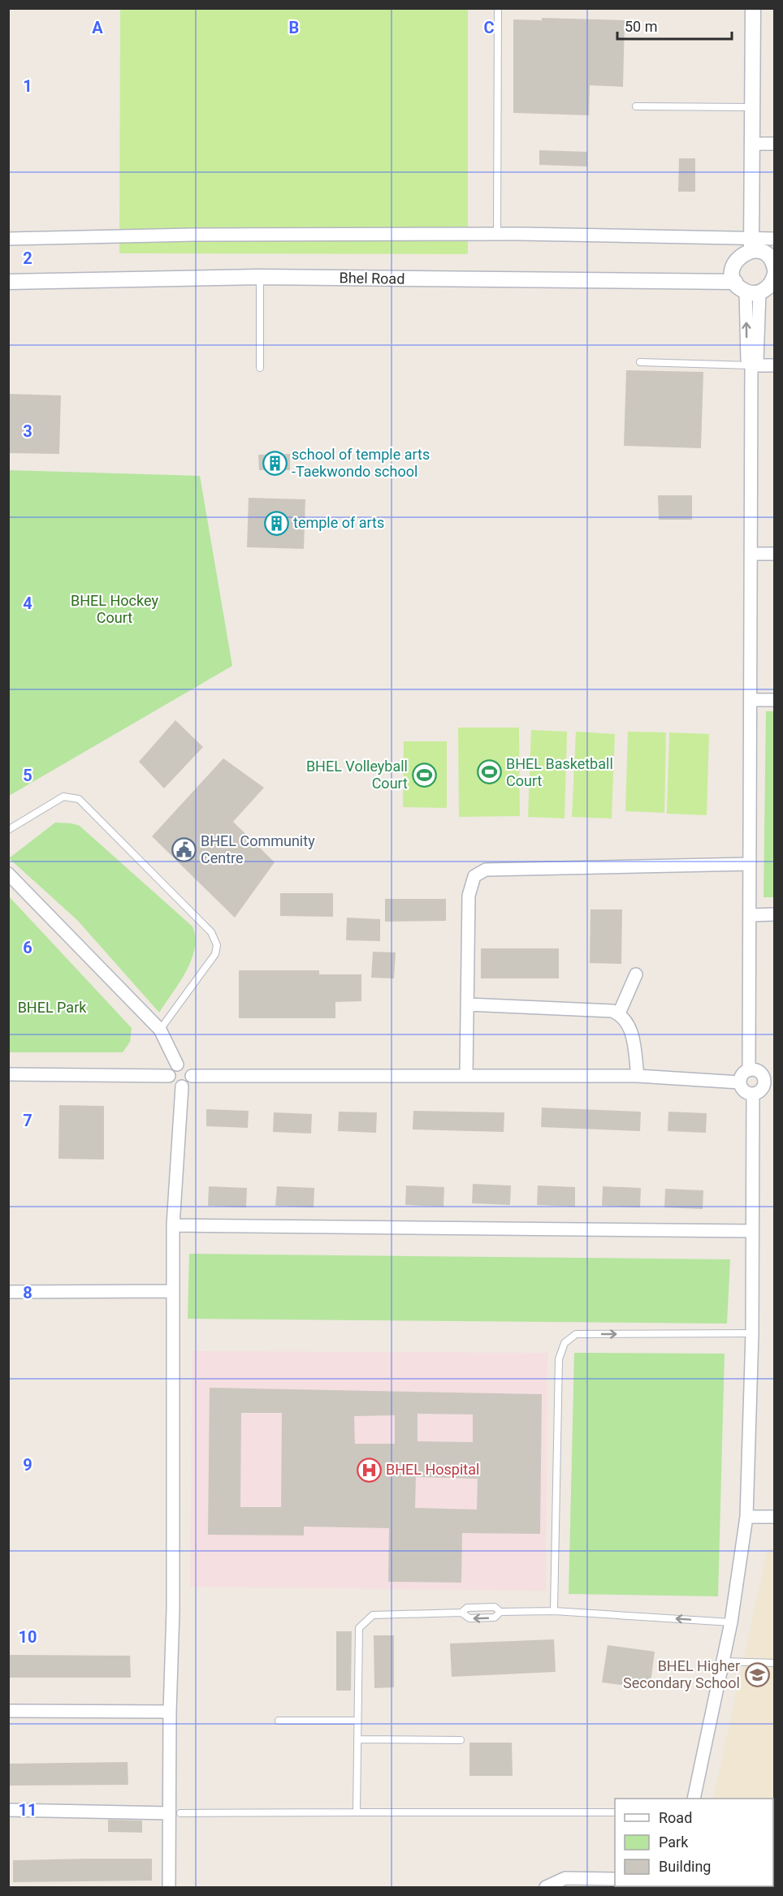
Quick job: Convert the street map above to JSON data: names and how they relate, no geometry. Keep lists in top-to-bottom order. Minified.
{"streets":{"street":["Bhel Road"]},"parks":["BHEL Hockey Court","BHEL Park"],"places":{"building":["school of temple arts -Taekwondo school","temple of arts"],"sports":["BHEL Basketball Court","BHEL Volleyball Court"],"public building":["BHEL Community Centre"],"hospital":["BHEL Hospital"],"school or university":["BHEL Higher Secondary School"]},"legend":["Road","Park","Building"],"scale_bar":"50 m","grid":{"columns":["A","B","C"],"rows":["1","2","3","4","5","6","7","8","9","10","11"]}}
